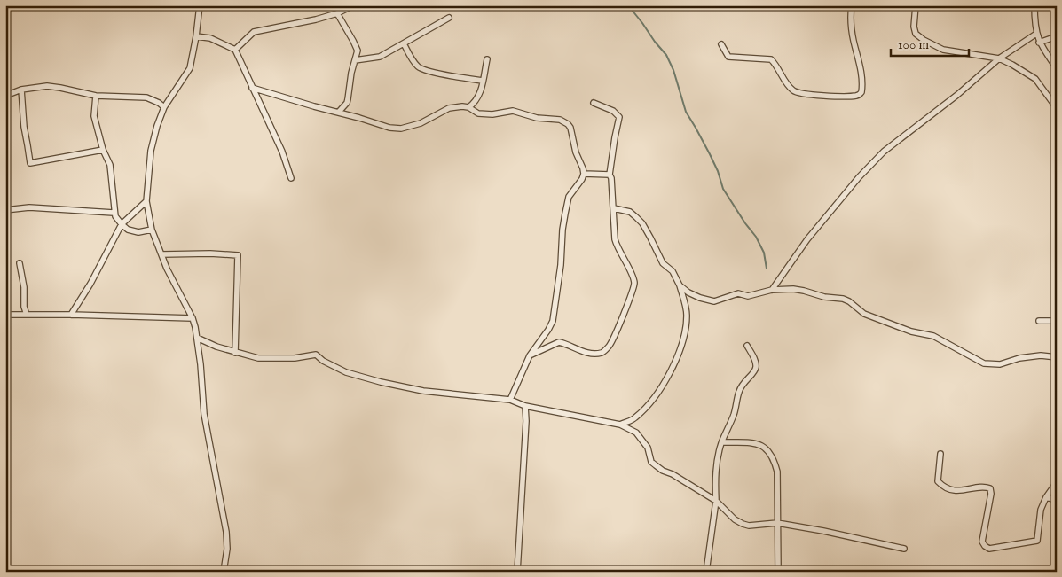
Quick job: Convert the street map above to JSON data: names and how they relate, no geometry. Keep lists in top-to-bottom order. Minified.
{"scale_bar":"100 m"}
